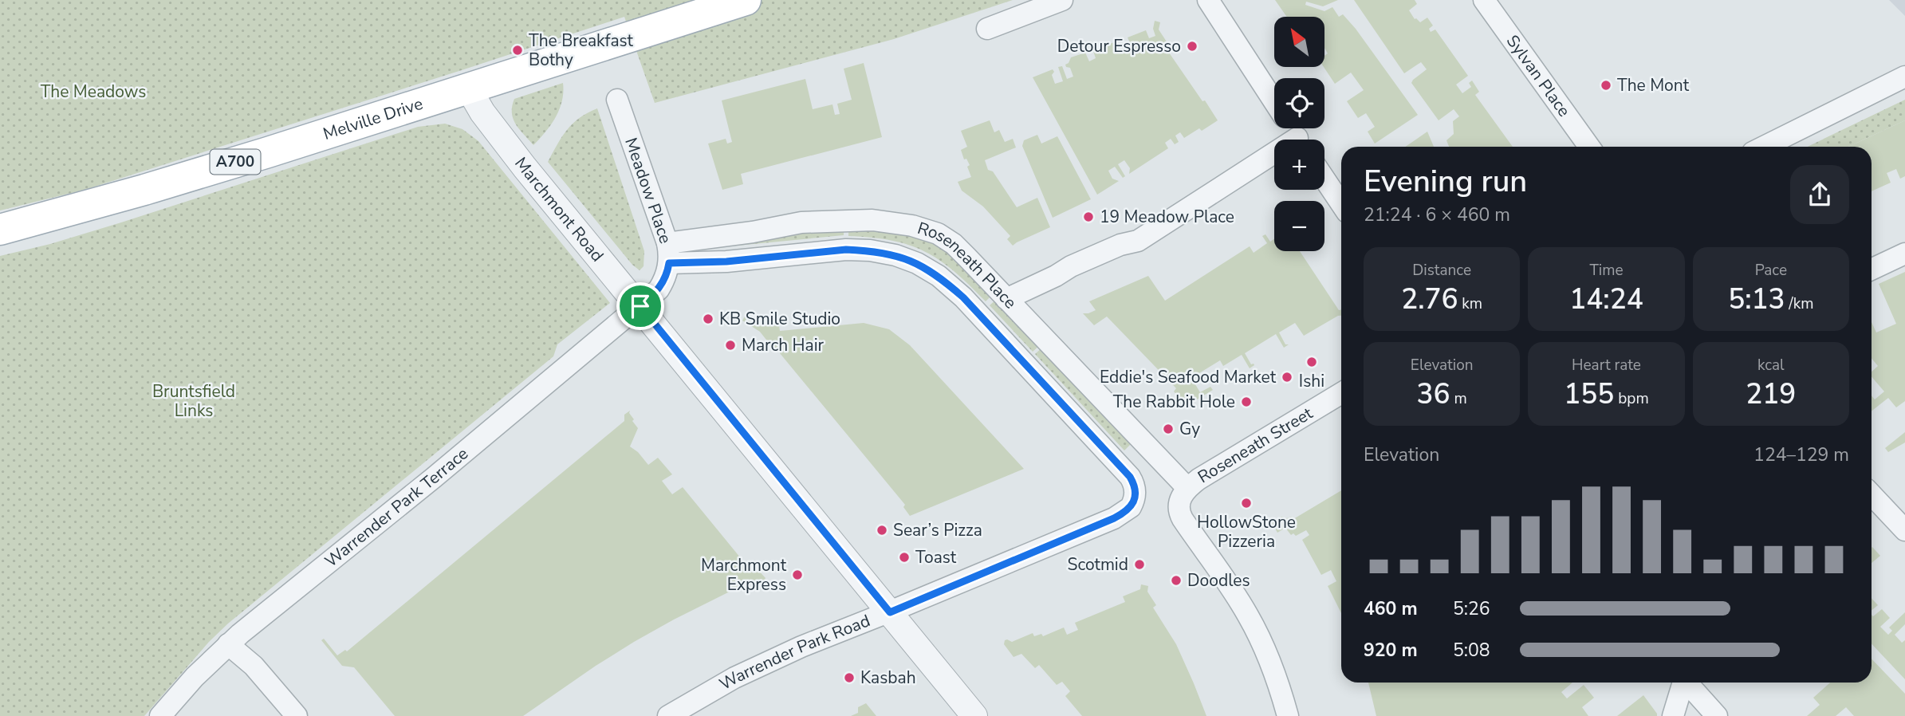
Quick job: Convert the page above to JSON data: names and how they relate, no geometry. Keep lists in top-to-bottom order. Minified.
{"streets":{"main road":["Melville Drive","A700"],"street":["Sylvan Place","Meadow Place","Marchmont Road","Roseneath Place","Roseneath Street","Warrender Park Terrace","Warrender Park Road"]},"crossings":[["Melville Drive","Marchmont Road"],["Meadow Place","Marchmont Road"],["Meadow Place","Roseneath Place"],["Meadow Place","Warrender Park Terrace"],["Meadow Place","Warrender Park Road"],["Marchmont Road","Warrender Park Terrace"],["Marchmont Road","Warrender Park Road"],["Roseneath Place","Roseneath Street"],["Roseneath Place","Warrender Park Road"]],"parks":["The Meadows","Bruntsfield Links"],"places":["Detour Espresso","The Breakfast Bothy","The Mont","19 Meadow Place","KB Smile Studio","March Hair","Ishi","Eddie's Seafood Market","The Rabbit Hole","Gy","HollowStone Pizzeria","Sear’s Pizza","Toast","Scotmid","Marchmont Express","Doodles","Kasbah"],"north":"top left","page":{"map_buttons":["+","−"],"heading":["Evening run","21:24 · 6 × 460 m"],"stats":[["Distance","2.76 km"],["Time","14:24"],["Pace","5:13 /km"],["Elevation","36 m"],["Heart rate","155 bpm"],["kcal","219"]],"chart":["Elevation","124–129 m"],"list":[{"name":"460 m","note":"5:26"},{"name":"920 m","note":"5:08"}]}}
